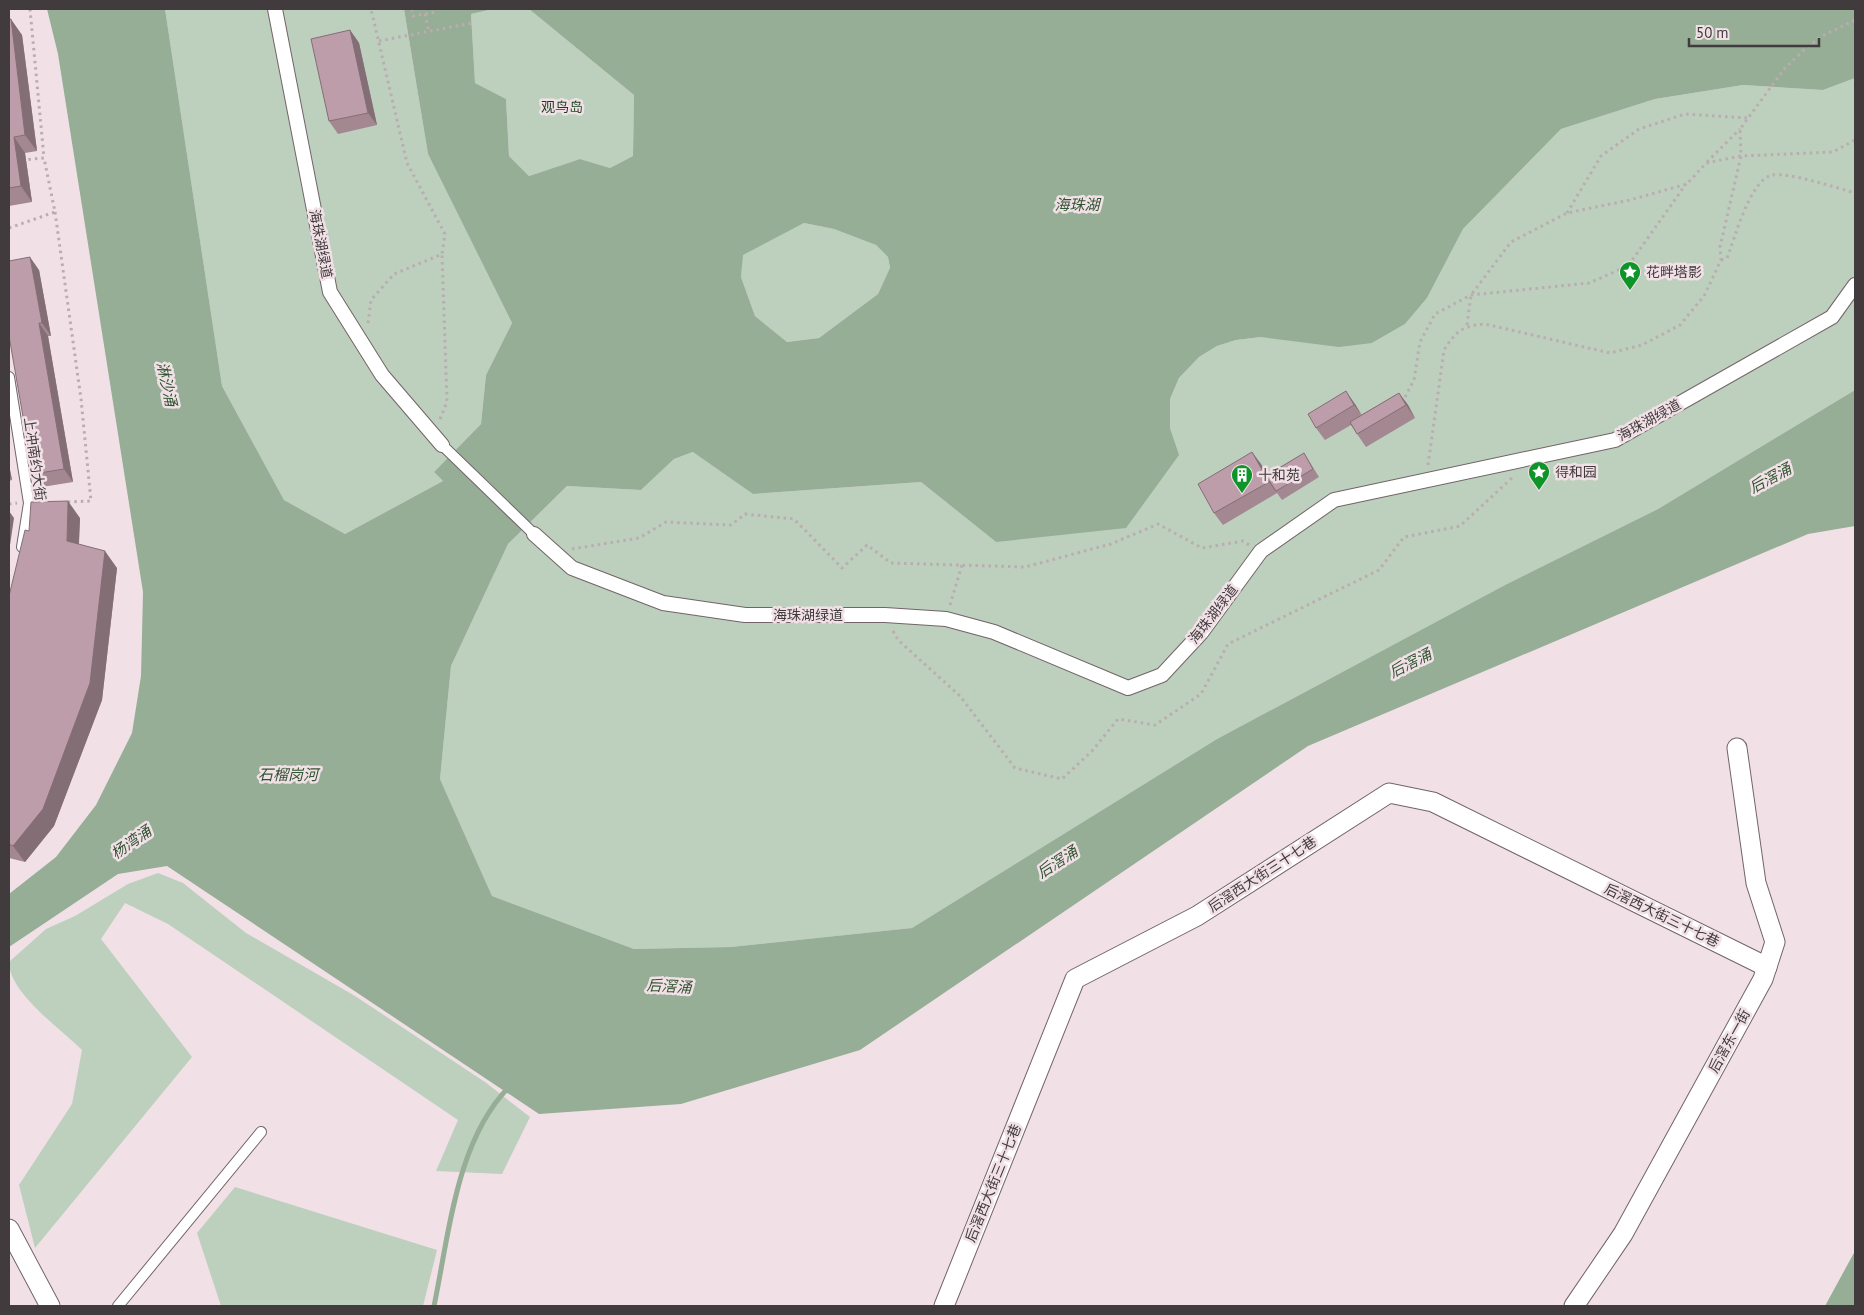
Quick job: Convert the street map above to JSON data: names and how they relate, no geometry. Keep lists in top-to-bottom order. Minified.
{"streets":{"street":["海珠湖绿道","后滘西大街三十七巷","后滘东一街"],"lane":["上冲南约大街"]},"crossings":[["后滘西大街三十七巷","后滘东一街"]],"water":["海珠湖","淋沙涌","后滘涌","石榴岗河","杨湾涌"],"parks":["观鸟岛"],"places":{"place":["花畔塔影","得和园"],"building":["十和苑"]},"scale_bar":"50 m"}
